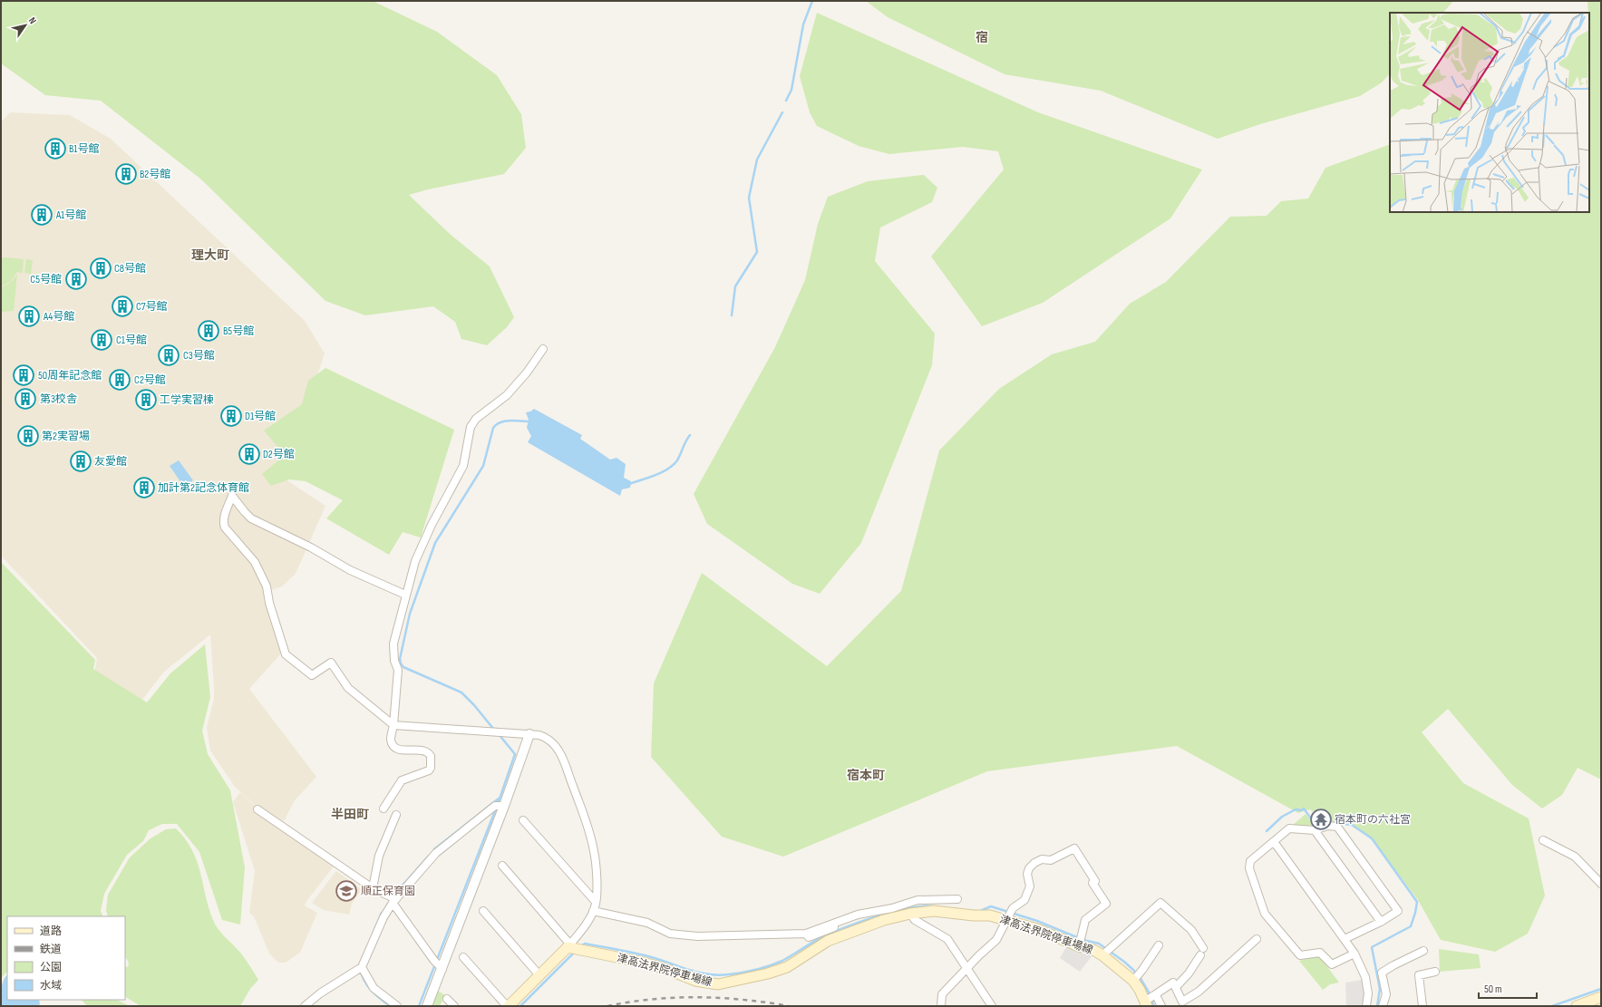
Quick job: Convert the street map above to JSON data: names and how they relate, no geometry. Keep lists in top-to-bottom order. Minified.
{"streets":{"main road":["津高法界院停車場線"]},"districts":["宿","理大町","宿本町","半田町"],"places":{"building":["B1号館","B2号館","A1号館","C8号館","C5号館","C7号館","A4号館","B5号館","C1号館","C3号館","50周年記念館","C2号館","第3校舎","工学実習棟","D1号館","第2実習場","D2号館","友愛館","加計第2記念体育館"],"temple":["宿本町の六社宮"],"school or university":["順正保育園"]},"legend":["道路","鉄道","公園","水域"],"scale_bar":"50 m","north":"top right"}
